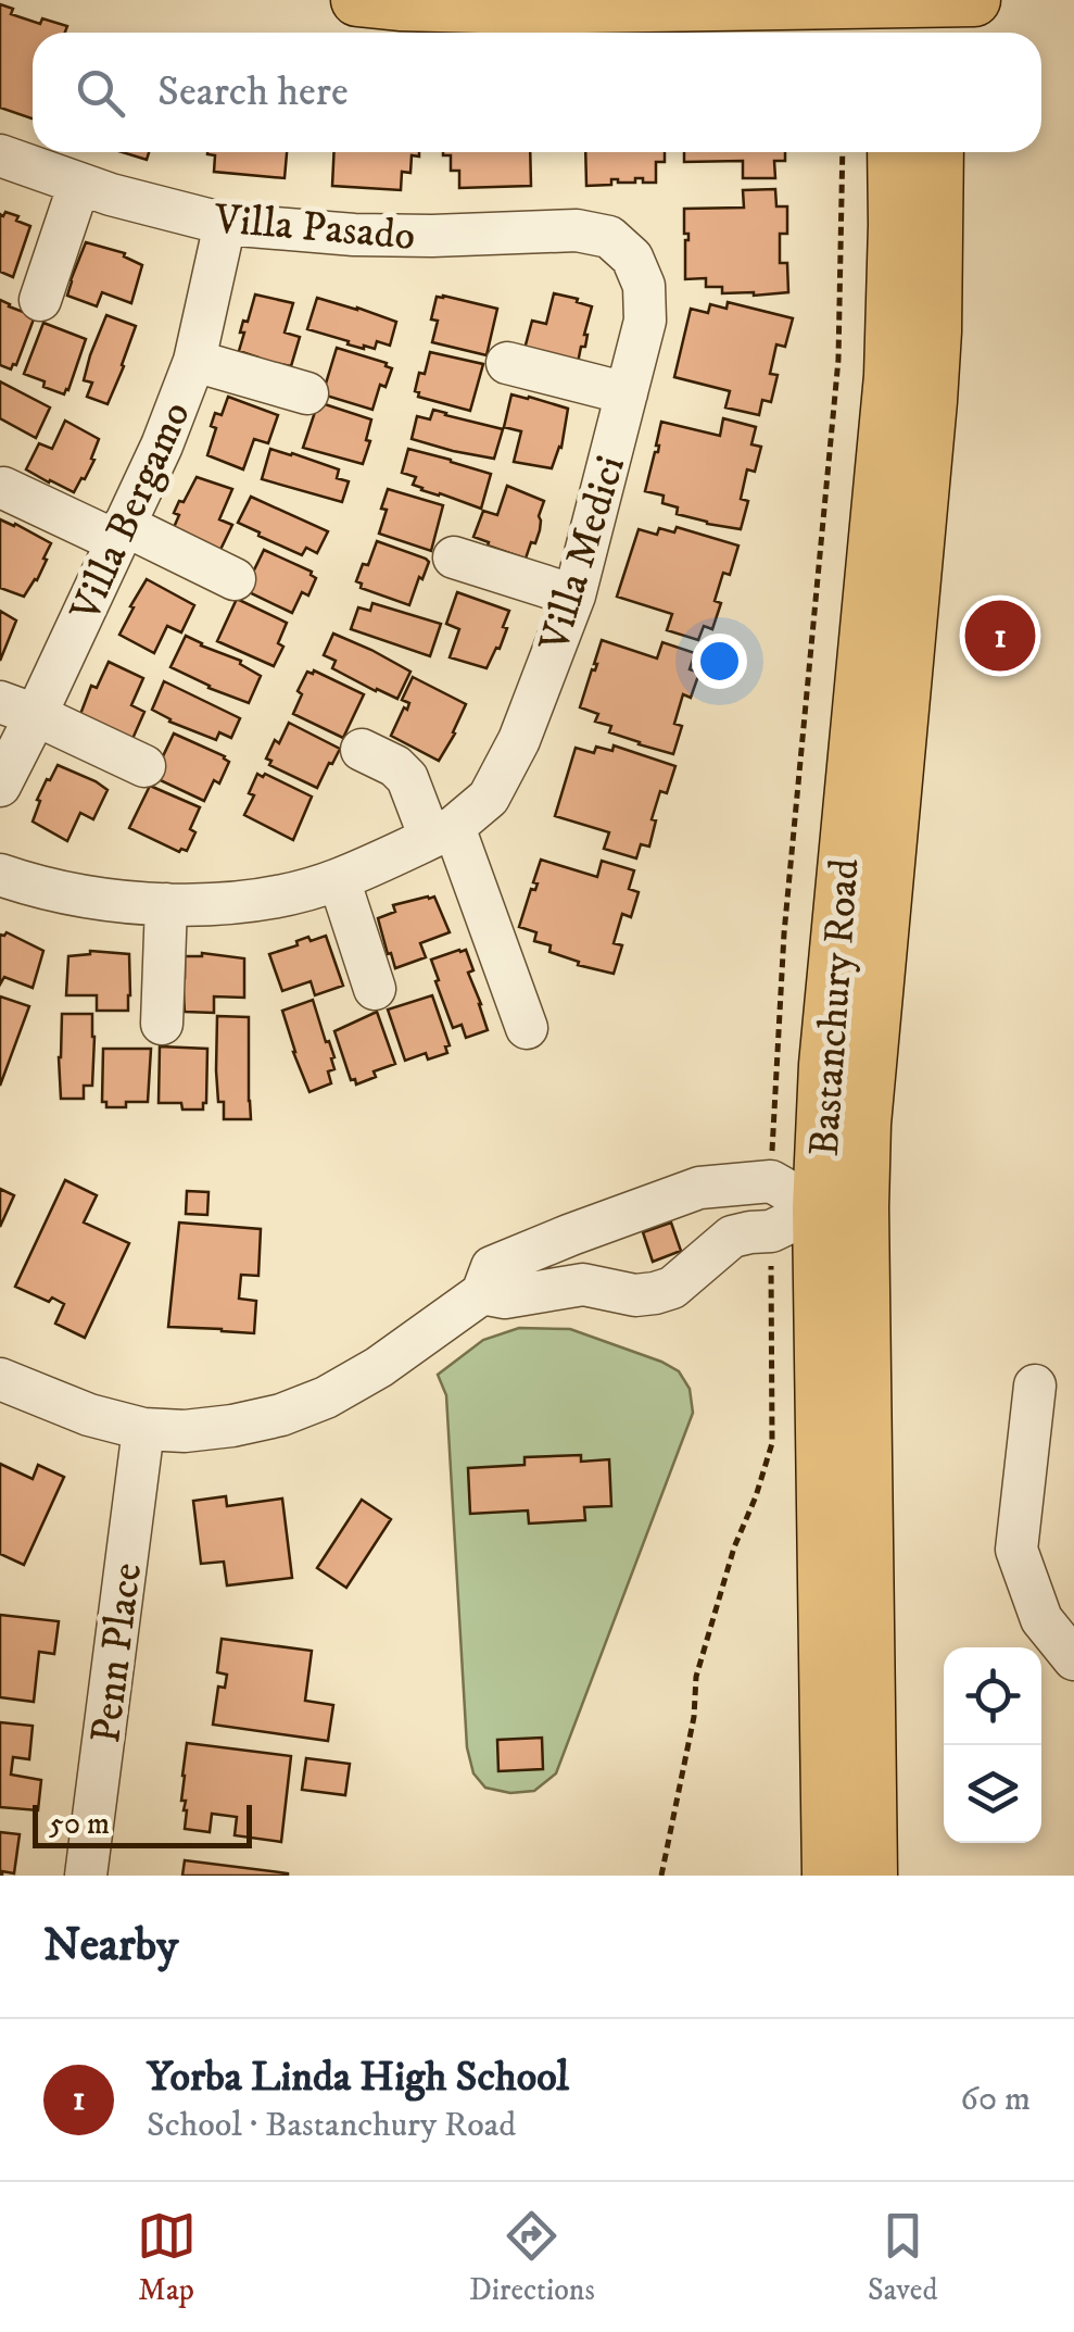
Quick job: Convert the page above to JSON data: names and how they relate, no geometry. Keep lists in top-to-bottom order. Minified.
{"streets":{"main road":["Bastanchury Road"],"street":["Villa Pasado","Villa Bergamo","Villa Medici","Penn Place"]},"crossings":[["Villa Pasado","Villa Bergamo"],["Villa Pasado","Villa Medici"]],"scale_bar":"50 m","page":{"search":"Search here","pins":"1","scale":"50 m","heading":"Nearby","list":[{"mark":"1","name":"Yorba Linda High School","note":"School · Bastanchury Road","value":"60 m"}],"nav":["Map","Directions","Saved"]}}
